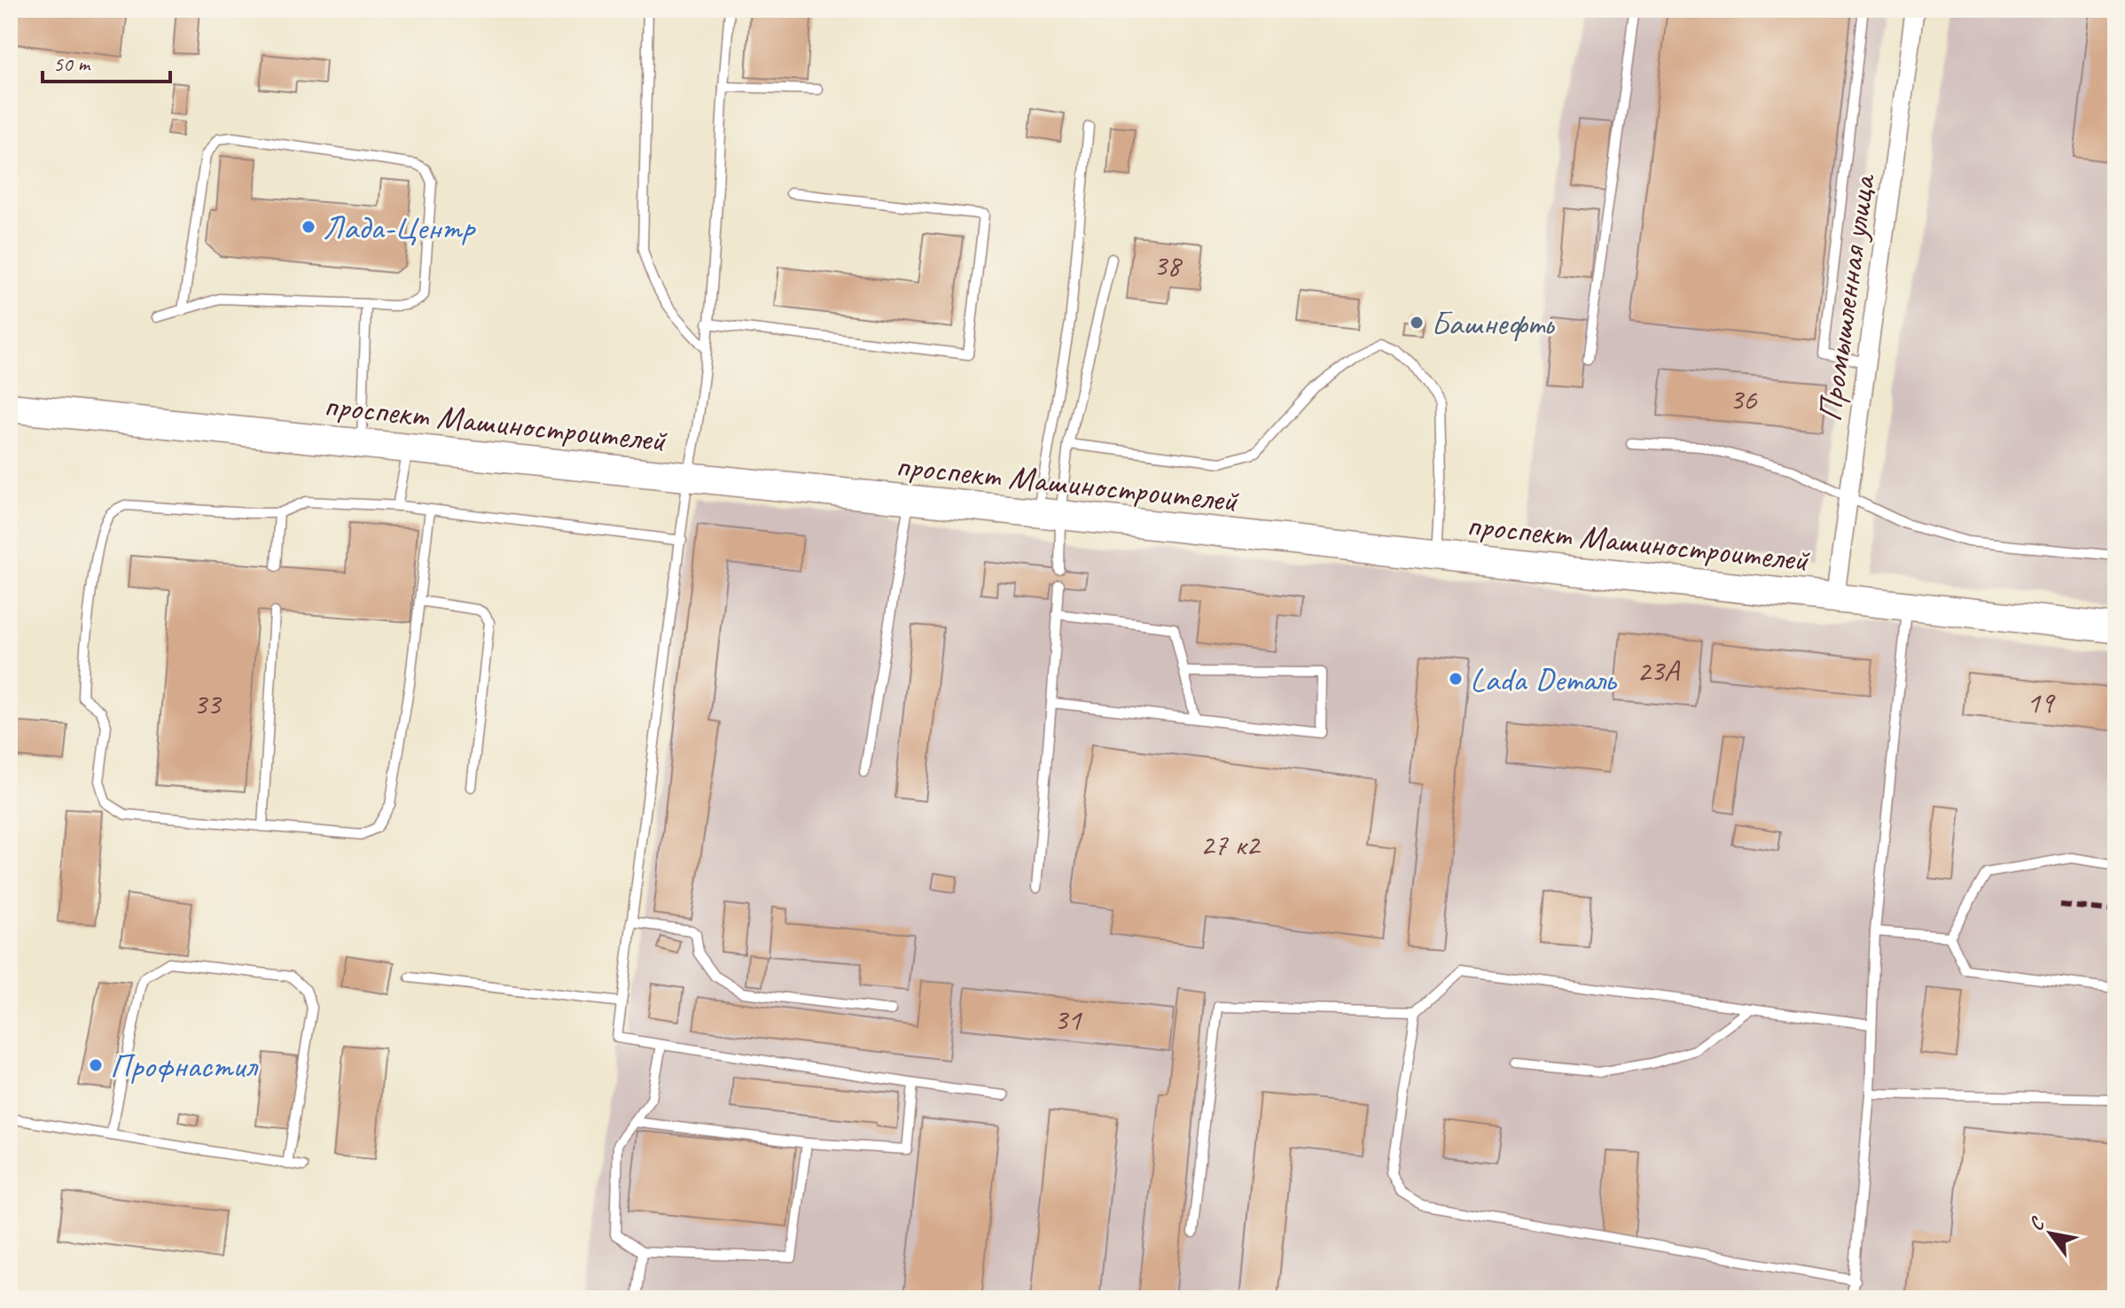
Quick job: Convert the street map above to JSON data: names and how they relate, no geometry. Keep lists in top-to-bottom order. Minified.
{"streets":{"main road":["проспект Машиностроителей"],"street":["Промышленная улица"]},"crossings":[["Промышленная улица","проспект Машиностроителей"]],"places":["Лада-Центр","Башнефть","Lada Dеталь","Профнастил"],"house_numbers":["38","36","23А","19","33","27 к2","31"],"scale_bar":"50 m","north":"top left"}
